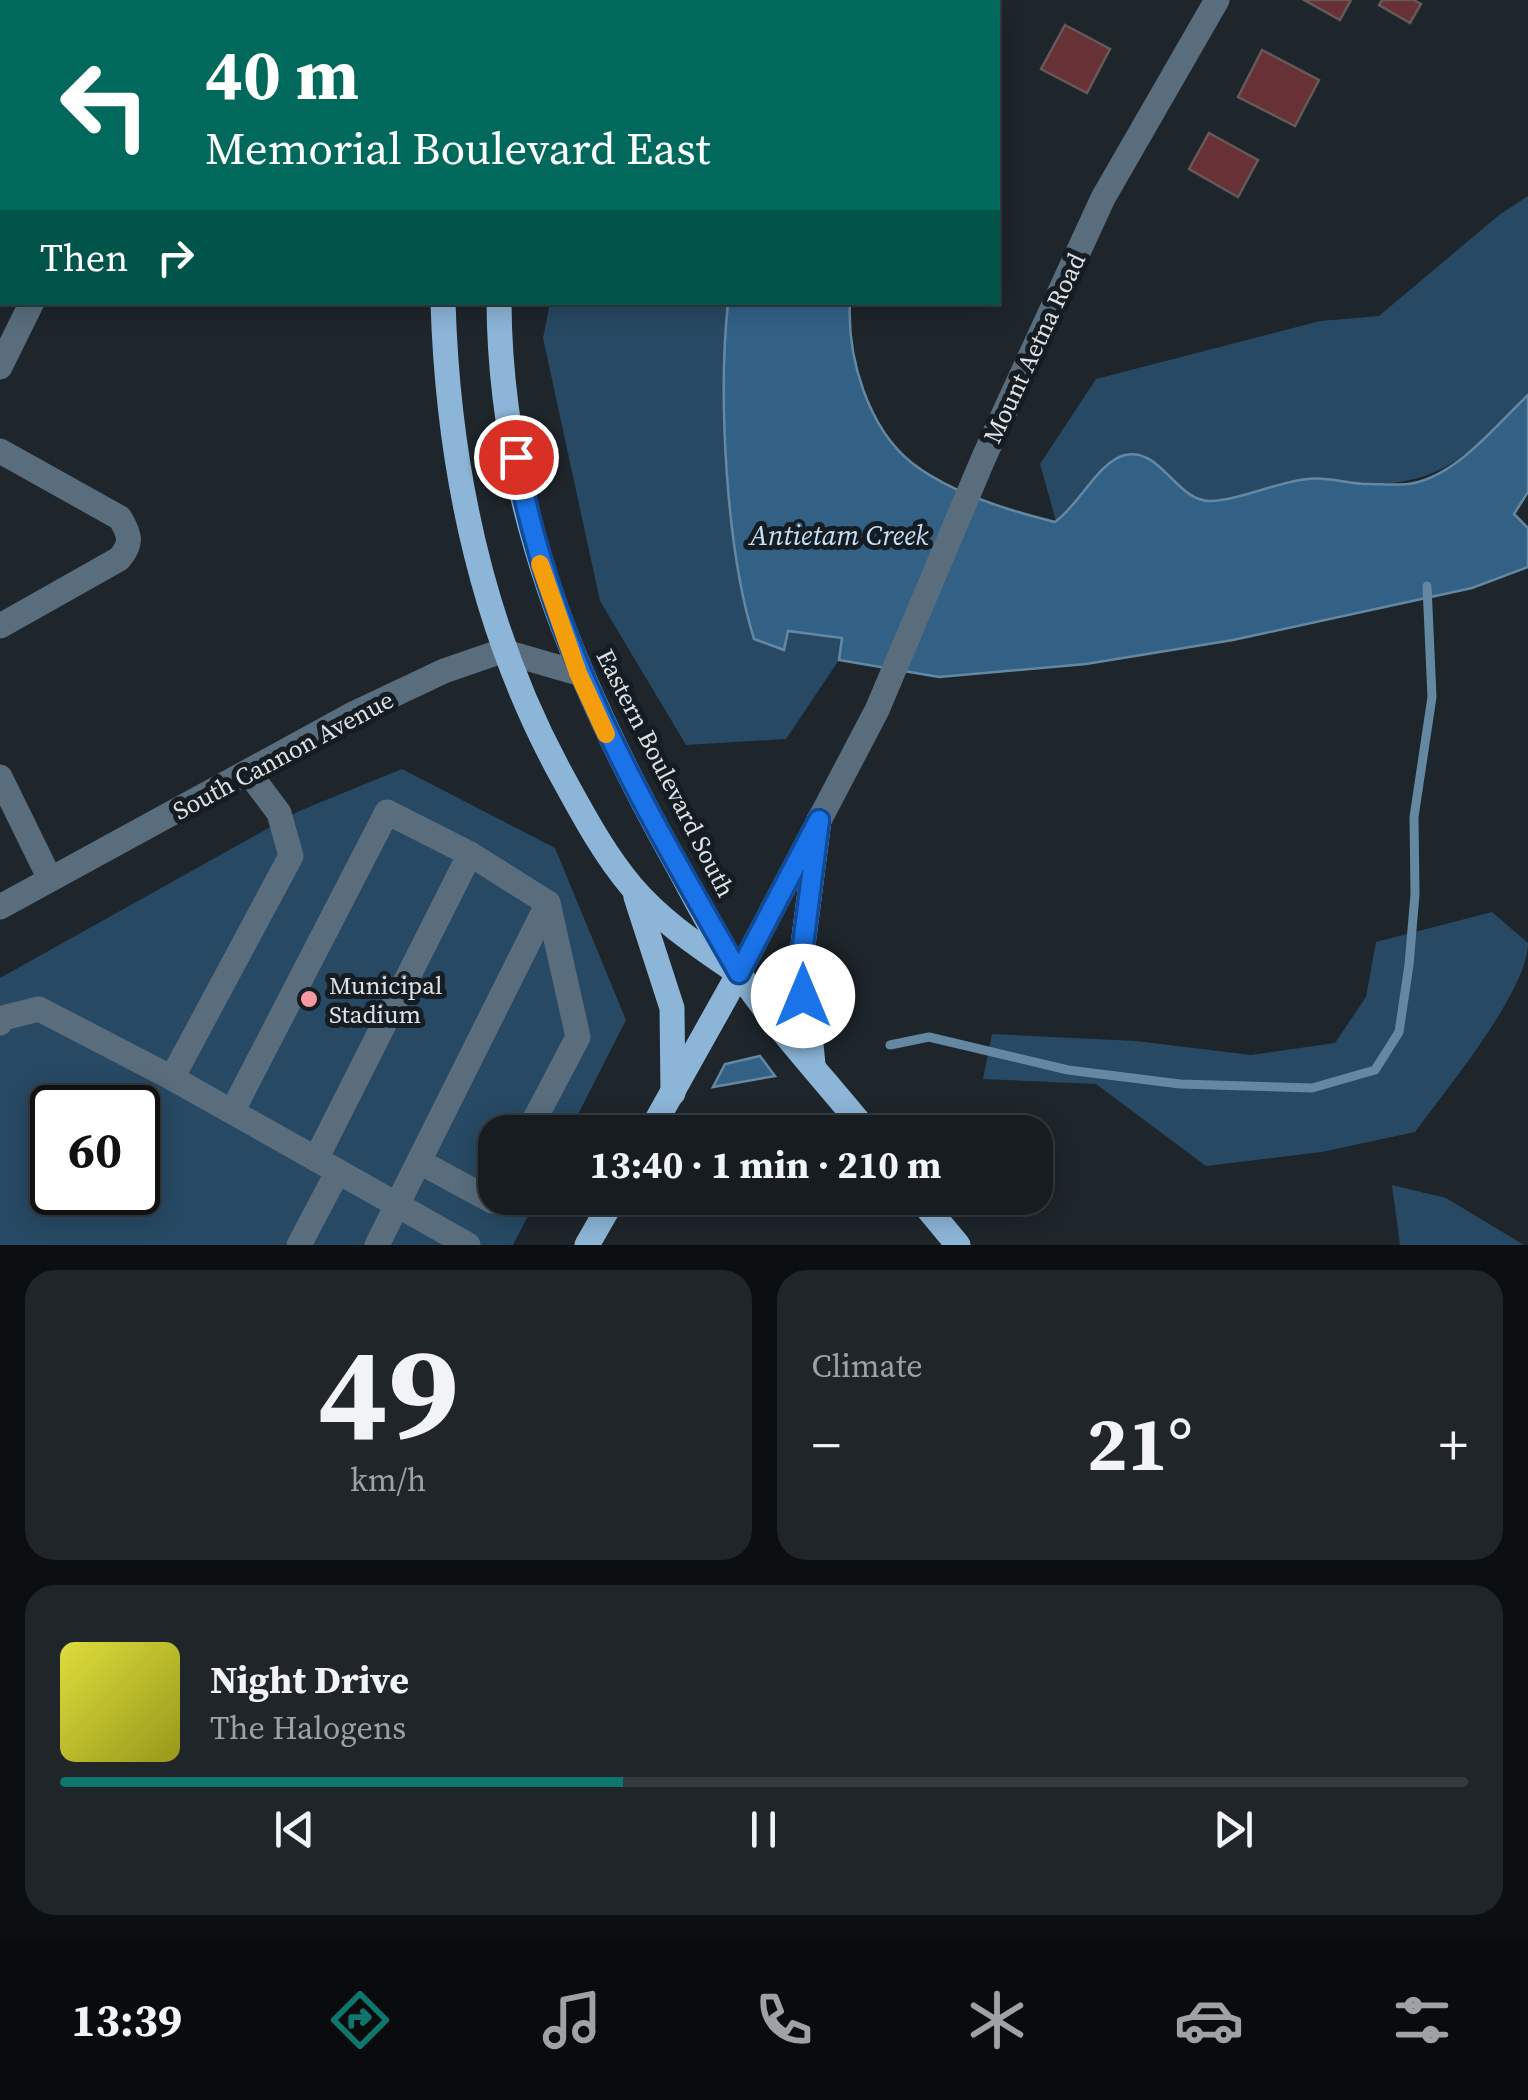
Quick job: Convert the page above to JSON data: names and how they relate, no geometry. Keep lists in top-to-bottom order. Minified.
{"streets":{"main road":["Eastern Boulevard South"],"street":["Mount Aetna Road","South Cannon Avenue"]},"crossings":[["Mount Aetna Road","Eastern Boulevard South"],["South Cannon Avenue","Eastern Boulevard South"]],"water":["Antietam Creek"],"places":["Municipal Stadium"],"page":{"turn":["40 m","Memorial Boulevard East"],"then":"Then","limit":"60","trip":"13:40 · 1 min · 210 m","tile":[["49","km/h"],"Climate"],"heat":["−","21°","+"],"song":["Night Drive","The Halogens"],"tabs":"13:39"}}
